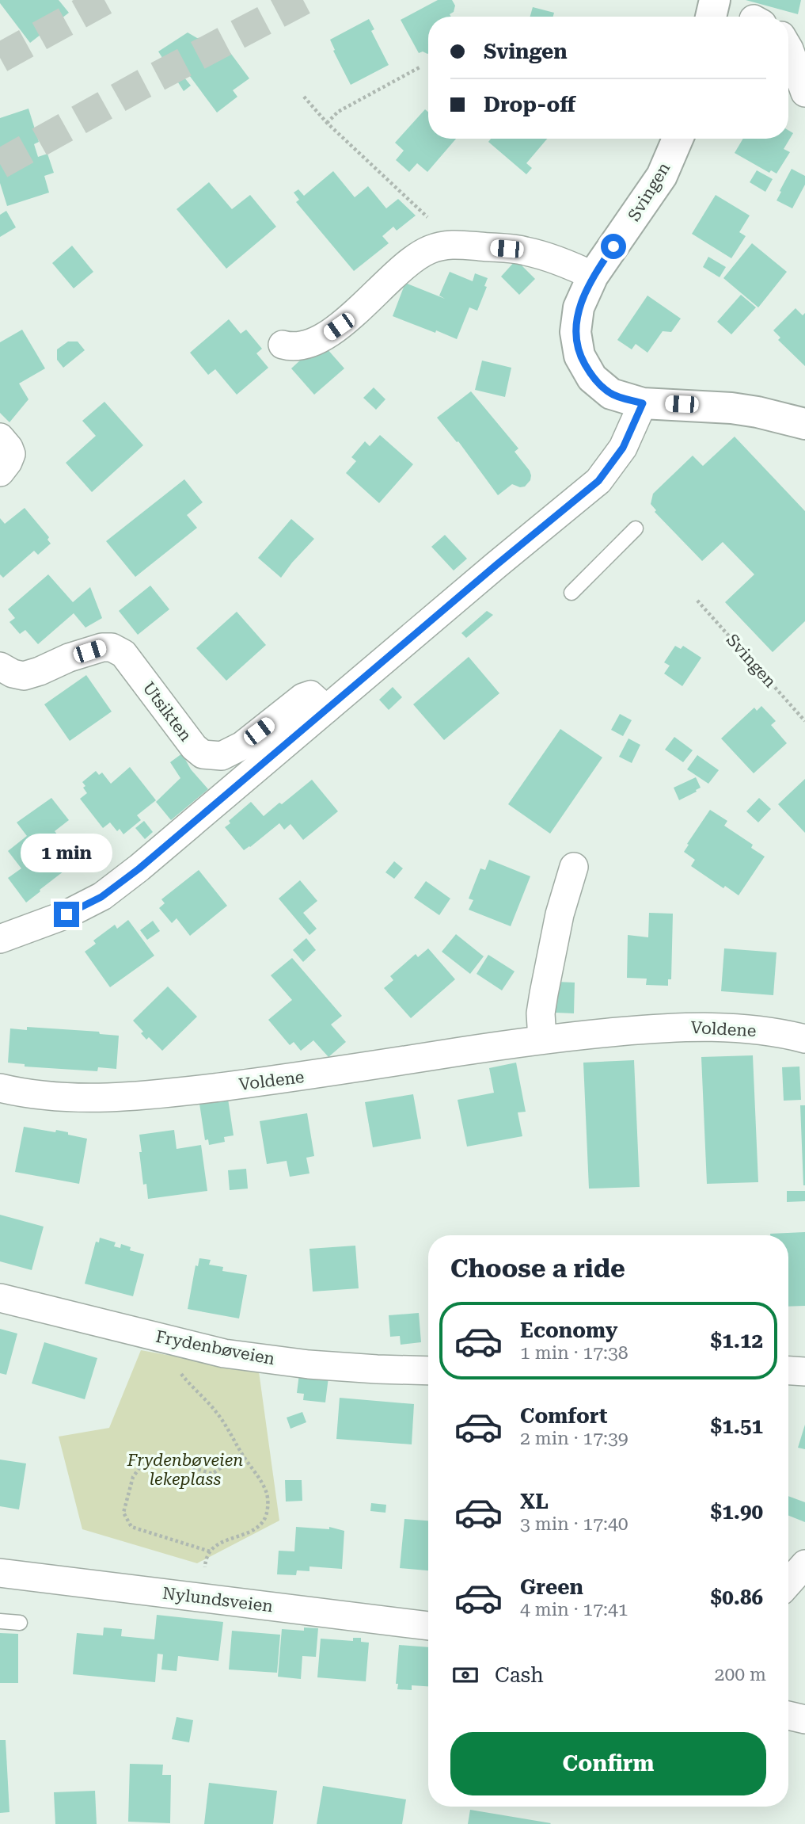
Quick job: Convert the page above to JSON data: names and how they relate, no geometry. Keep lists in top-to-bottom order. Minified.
{"streets":{"main road":["Svingen"],"street":["Utsikten","Voldene","Frydenbøveien","Nylundsveien"]},"parks":["Frydenbøveien lekeplass"],"page":{"banner":["Svingen","Drop-off"],"bubble":"1 min","heading":"Choose a ride","list":[{"name":"Economy","note":"1 min · 17:38","value":"$1.12"},{"name":"Comfort","note":"2 min · 17:39","value":"$1.51"},{"name":"XL","note":"3 min · 17:40","value":"$1.90"},{"name":"Green","note":"4 min · 17:41","value":"$0.86"}],"pay":["Cash","200 m"],"buttons":"Confirm"}}
